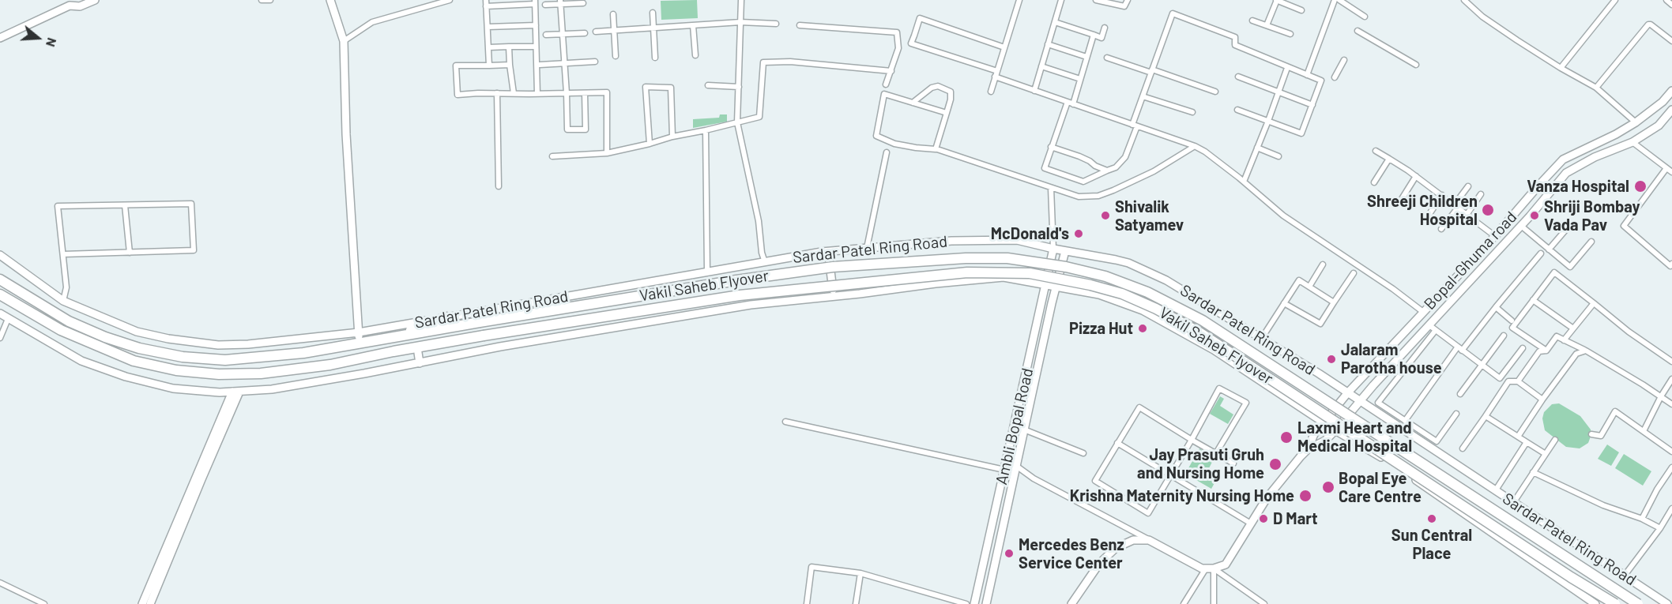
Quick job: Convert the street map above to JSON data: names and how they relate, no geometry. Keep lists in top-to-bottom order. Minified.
{"streets":{"highway":["Sardar Patel Ring Road","Vakil Saheb Flyover"],"street":["Bopal-Ghuma road","Ambli Bopal Road"]},"crossings":[["Sardar Patel Ring Road","Bopal-Ghuma road"],["Sardar Patel Ring Road","Vakil Saheb Flyover"],["Sardar Patel Ring Road","Ambli Bopal Road"]],"places":["Vanza Hospital","Shreeji Children Hospital","Shivalik Satyamev","Shriji Bombay Vada Pav","McDonald's","Pizza Hut","Jalaram Parotha house","Laxmi Heart and Medical Hospital","Jay Prasuti Gruh and Nursing Home","Bopal Eye Care Centre","Krishna Maternity Nursing Home","D Mart","Sun Central Place","Mercedes Benz Service Center"],"north":"right"}
